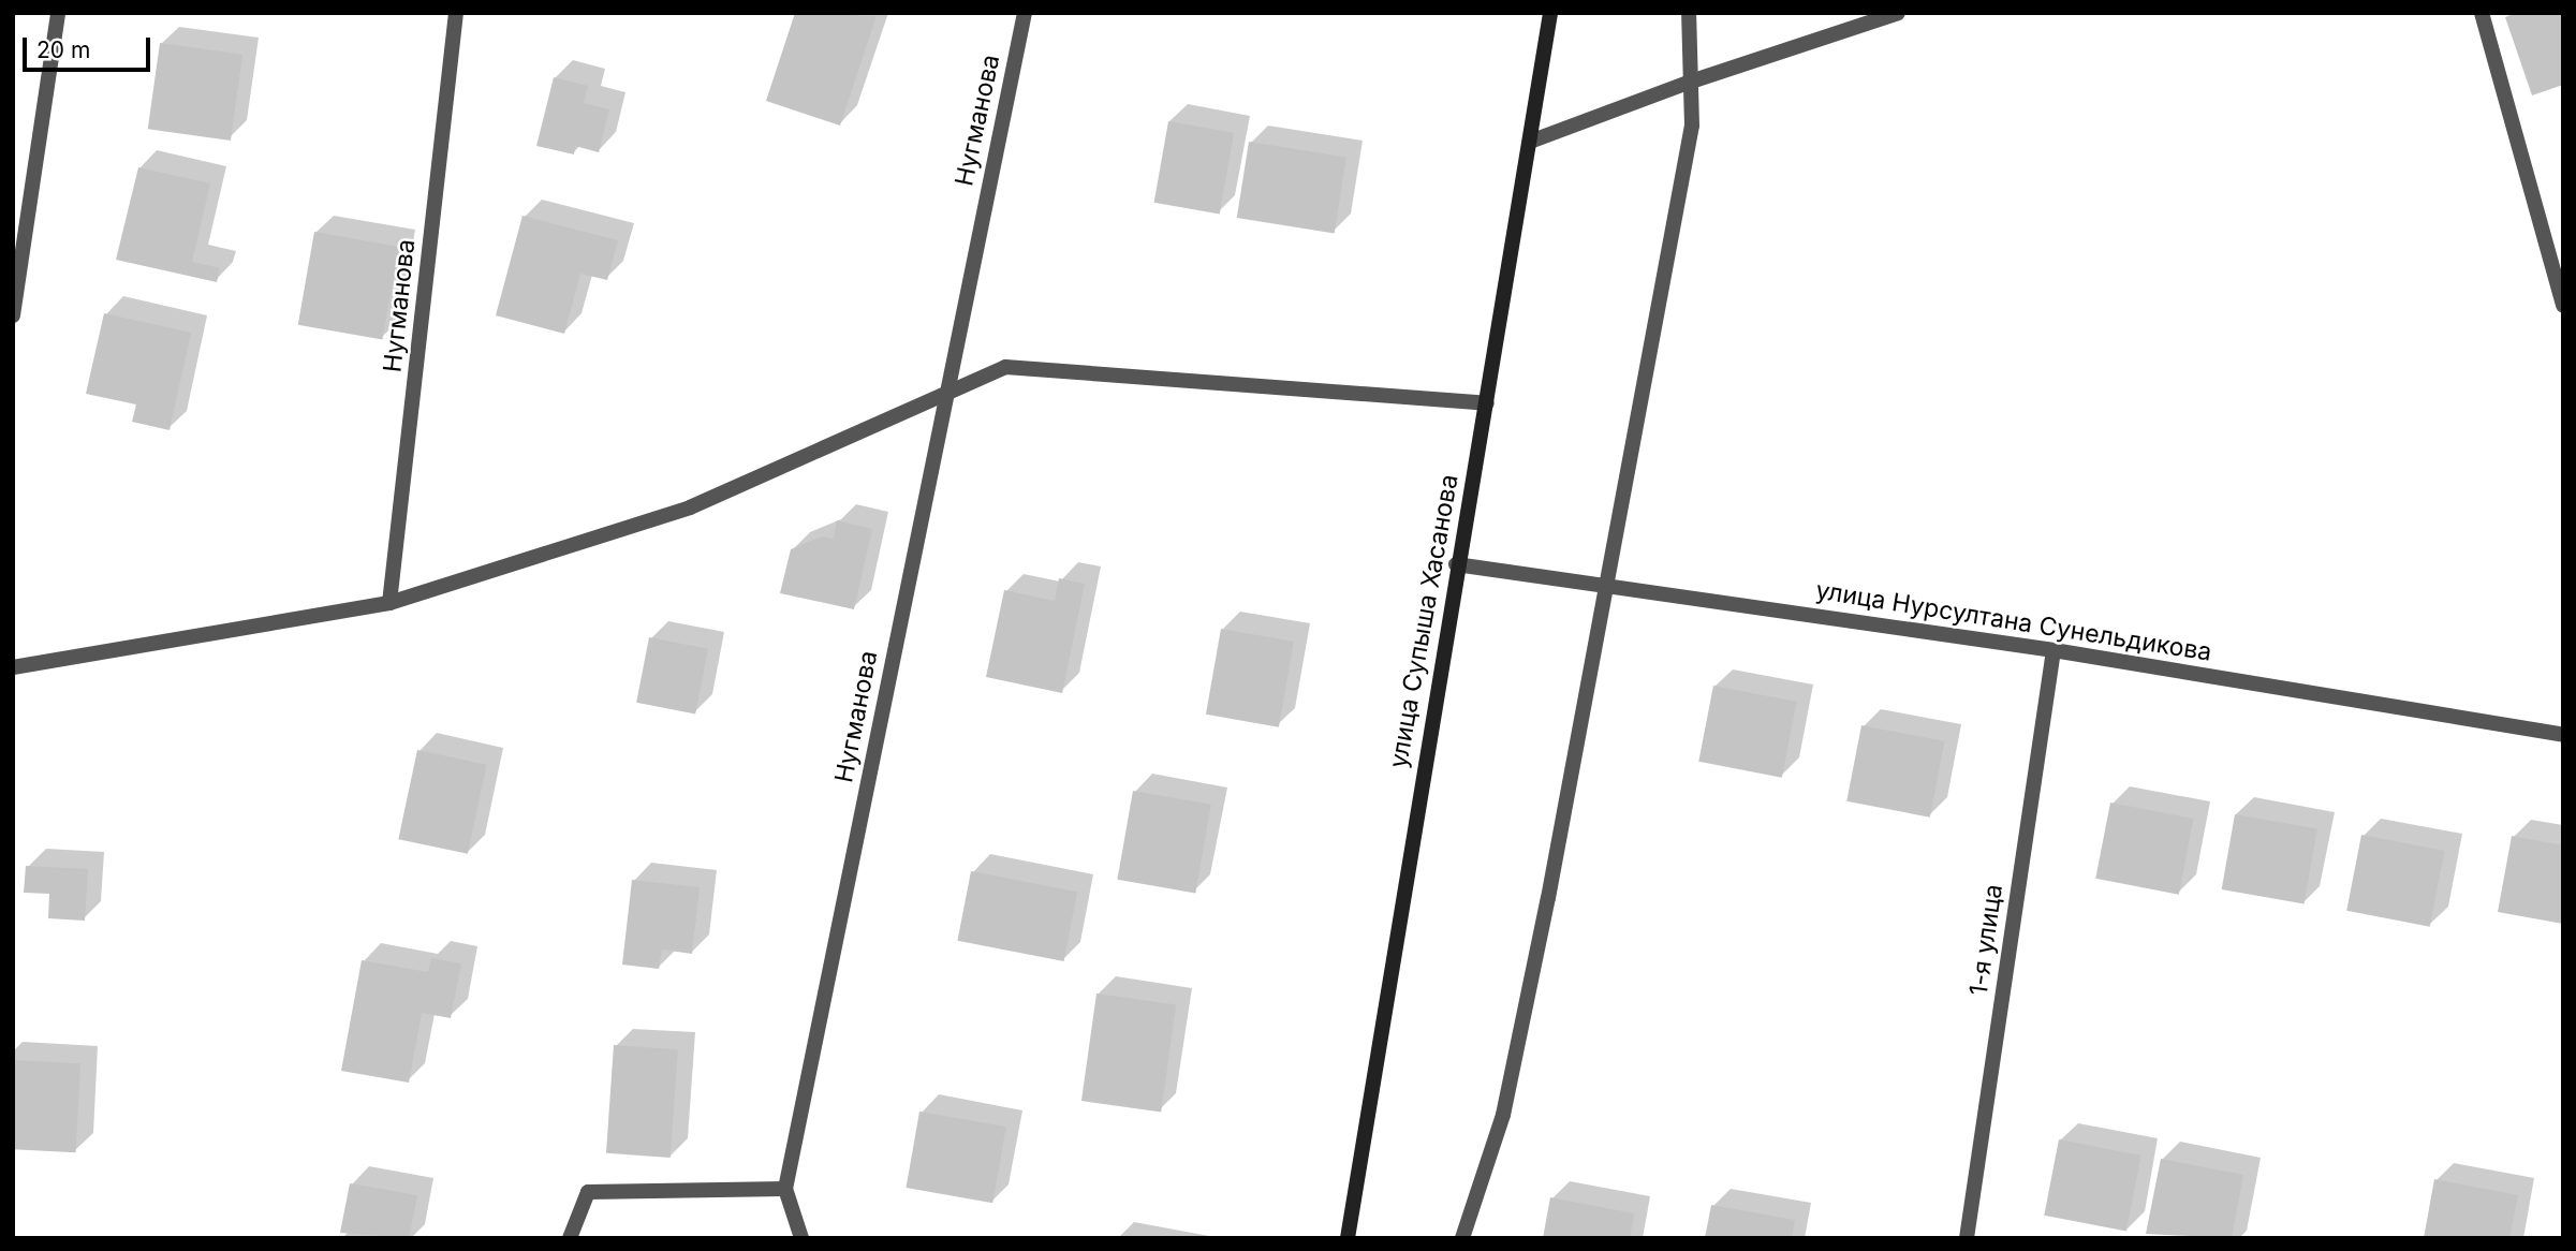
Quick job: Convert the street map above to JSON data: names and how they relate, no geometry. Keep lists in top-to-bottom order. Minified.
{"streets":{"street":["Нугманова","улица Супыша Хасанова","улица Нурсултана Сунельдикова","1-я улица"]},"crossings":[["улица Супыша Хасанова","улица Нурсултана Сунельдикова"],["улица Нурсултана Сунельдикова","1-я улица"]],"scale_bar":"20 m"}
